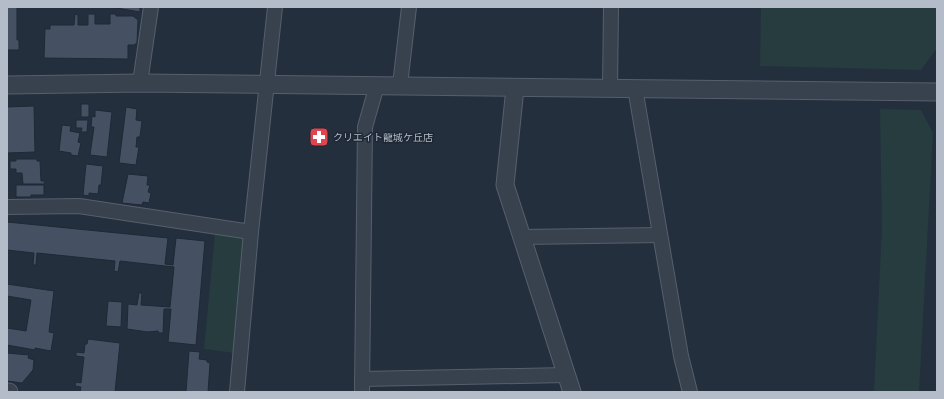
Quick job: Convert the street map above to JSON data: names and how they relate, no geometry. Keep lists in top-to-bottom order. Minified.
{"places":{"pharmacy":["クリエイト龍城ケ丘店"]}}
